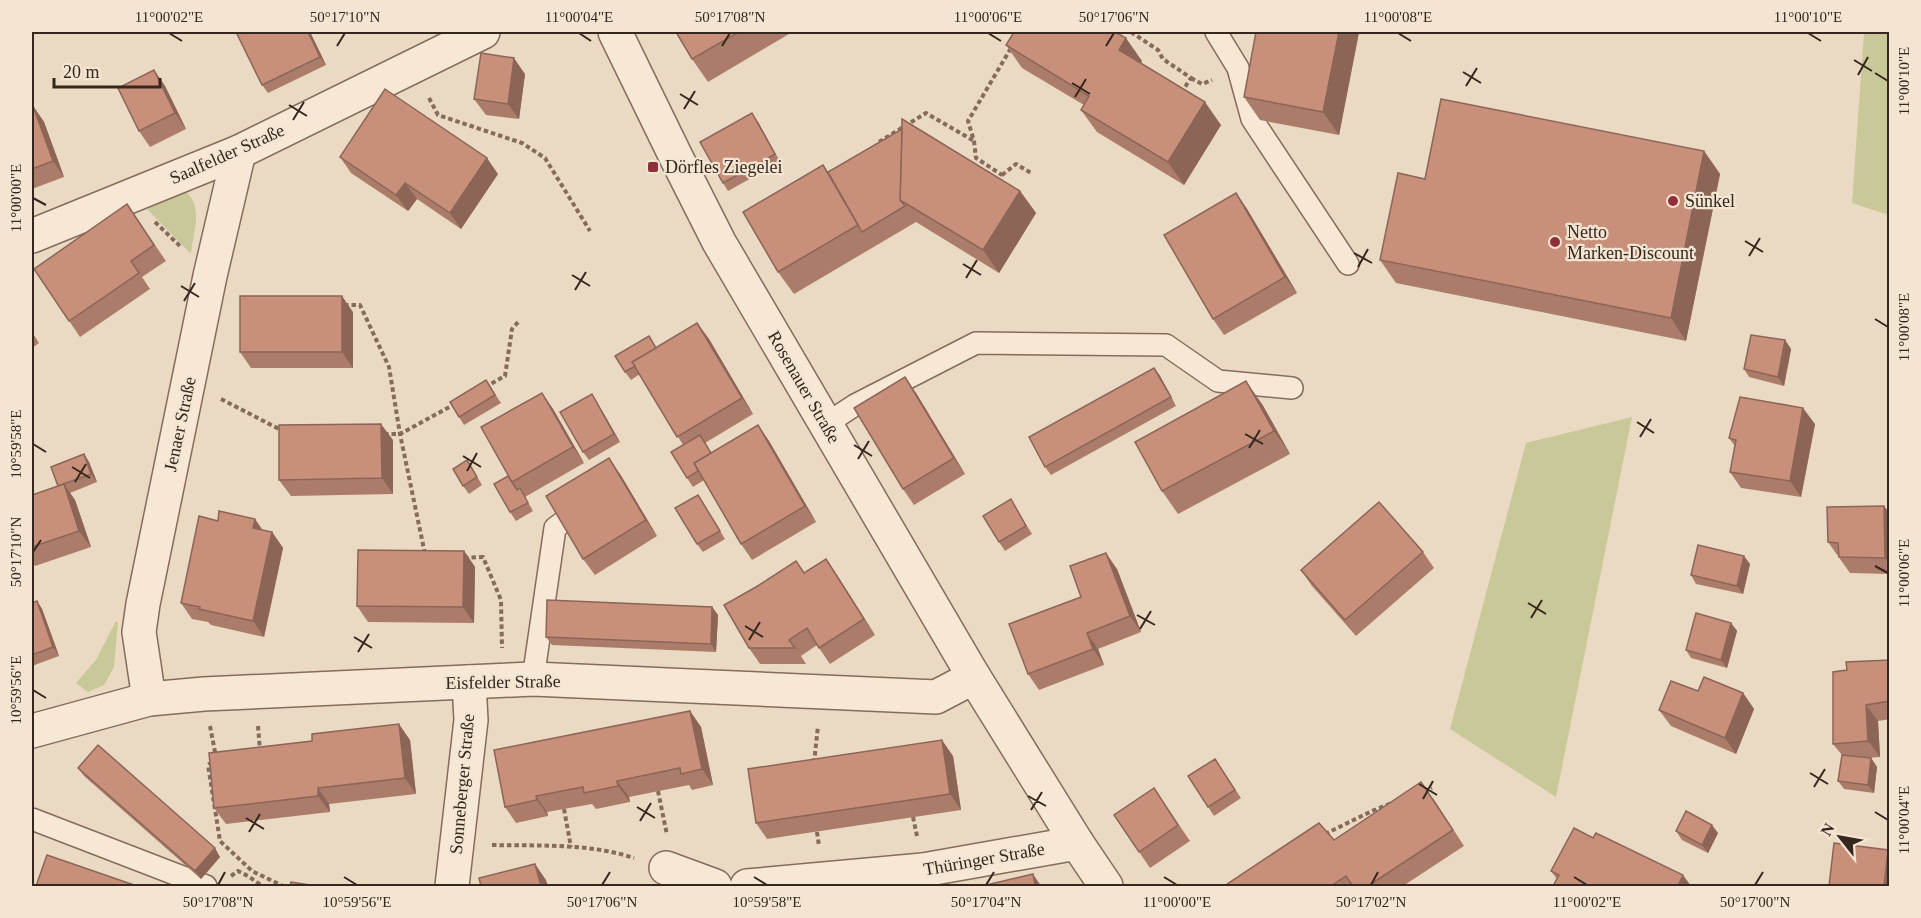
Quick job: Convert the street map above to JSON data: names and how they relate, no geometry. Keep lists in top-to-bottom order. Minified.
{"streets":{"street":["Saalfelder Straße","Rosenauer Straße","Jenaer Straße","Eisfelder Straße","Sonneberger Straße","Thüringer Straße"]},"crossings":[["Saalfelder Straße","Jenaer Straße"],["Rosenauer Straße","Eisfelder Straße"],["Rosenauer Straße","Thüringer Straße"],["Jenaer Straße","Eisfelder Straße"],["Eisfelder Straße","Sonneberger Straße"]],"places":{"transit":["Dörfles Ziegelei"],"other":["Sünkel","Netto Marken-Discount"]},"scale_bar":"20 m","north":"top left","coordinates":["11°00'02\"E","50°17'10\"N","11°00'04\"E","50°17'08\"N","11°00'06\"E","50°17'06\"N","11°00'08\"E","11°00'10\"E","11°00'00\"E","10°59'58\"E","10°59'56\"E","50°17'04\"N","50°17'02\"N","50°17'00\"N"]}
